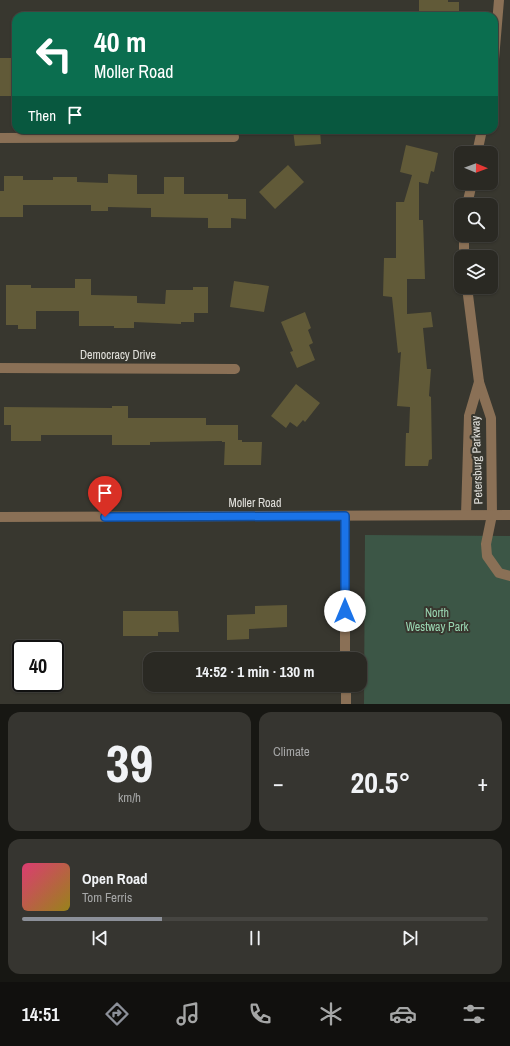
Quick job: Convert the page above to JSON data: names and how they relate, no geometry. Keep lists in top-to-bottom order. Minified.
{"streets":{"street":["Democracy Drive","Petersburg Parkway","Moller Road"]},"crossings":[["Petersburg Parkway","Moller Road"]],"parks":["North Westway Park"],"north":"right","page":{"turn":["40 m","Moller Road"],"then":"Then","limit":"40","trip":"14:52 · 1 min · 130 m","tile":[["39","km/h"],"Climate"],"heat":["−","20.5°","+"],"song":["Open Road","Tom Ferris"],"tabs":"14:51"}}
